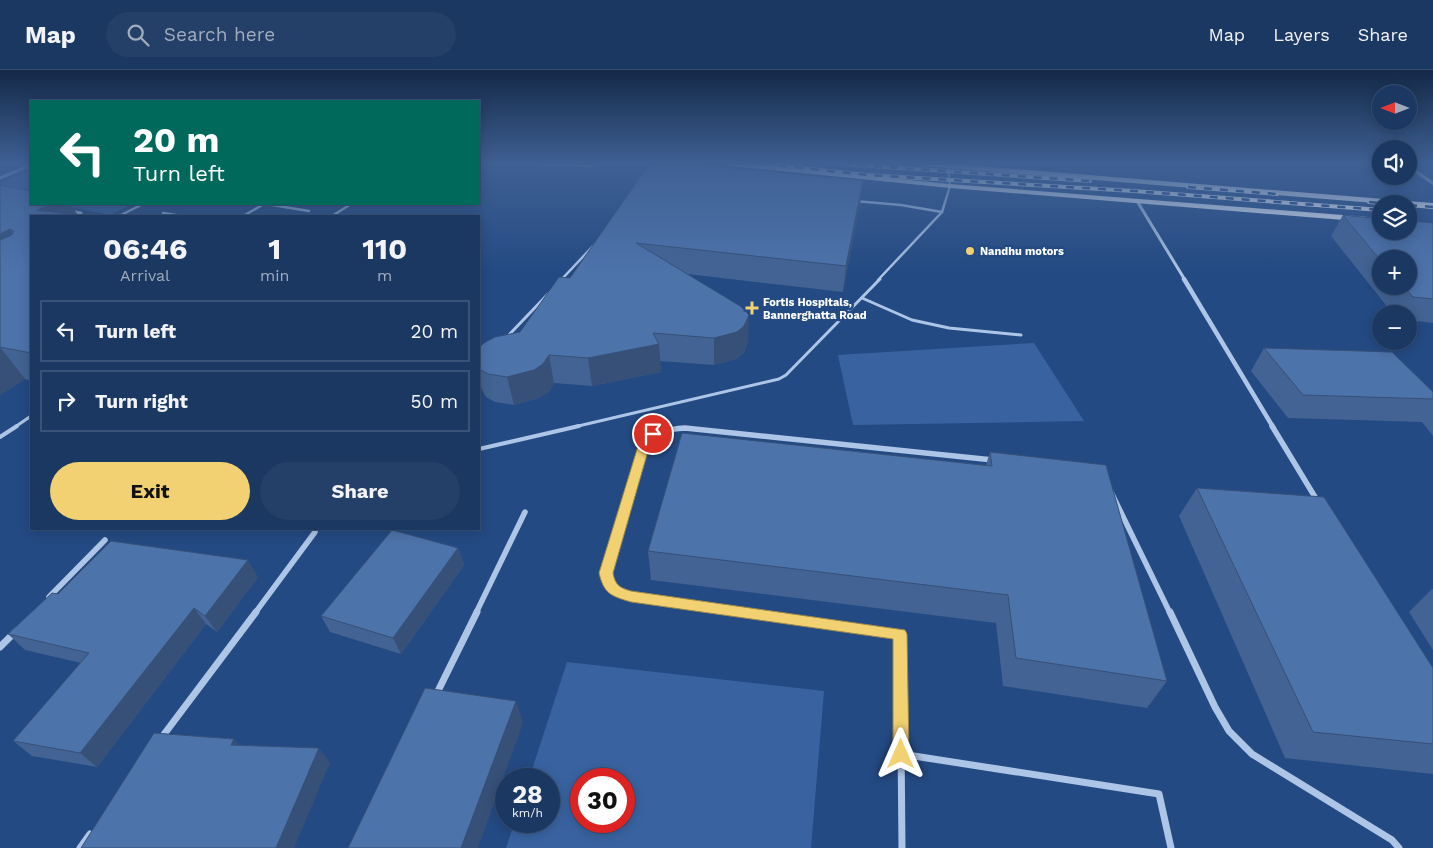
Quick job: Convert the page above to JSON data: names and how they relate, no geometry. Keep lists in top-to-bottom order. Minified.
{"places":{"other":["Nandhu motors"],"health":["Fortis Hospitals, Bannerghatta Road"]},"north":"left","page":{"header":"Map","search":"Search here","nav":["Map","Layers","Share"],"map_buttons":["+","−"],"turn":["20 m","Turn left"],"eta":["06:46","Arrival","1","min","110","m"],"list":[{"name":"Turn left","value":"20 m"},{"name":"Turn right","value":"50 m"}],"buttons":["Exit","Share"],"speed":"28 km/h","limit":"30"}}
